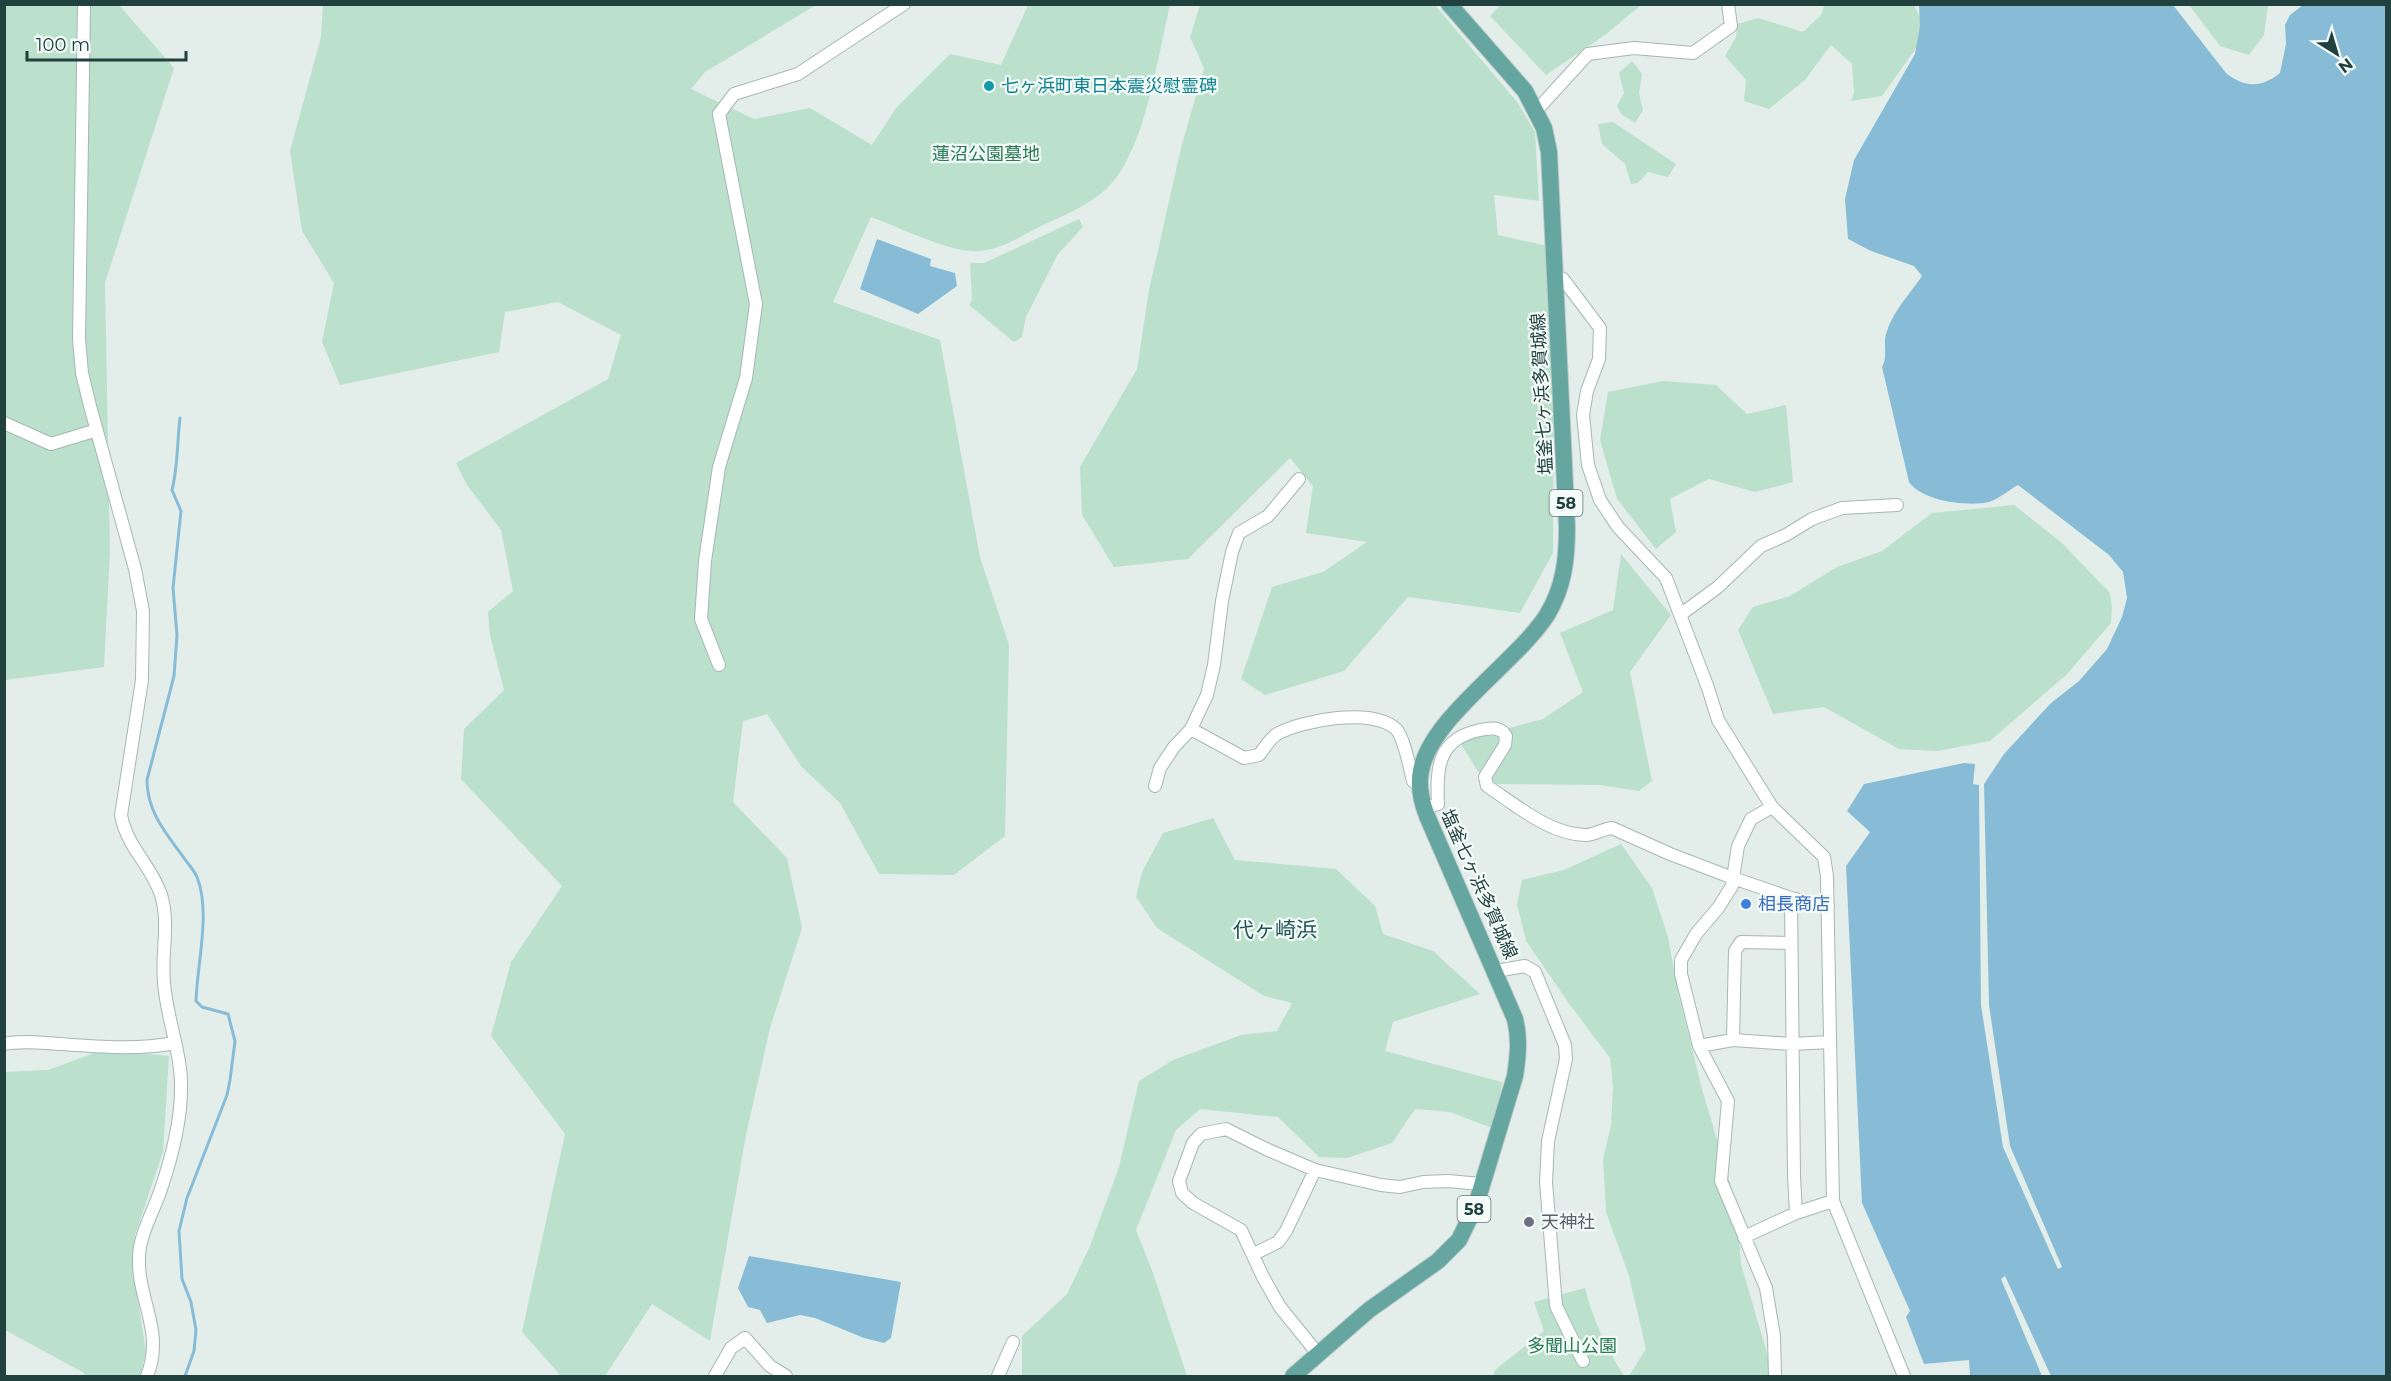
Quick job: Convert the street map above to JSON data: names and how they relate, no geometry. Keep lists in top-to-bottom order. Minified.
{"streets":{"main road":["塩釜七ヶ浜多賀城線","58"]},"districts":["代ヶ崎浜"],"parks":["蓮沼公園墓地","多聞山公園"],"places":["七ヶ浜町東日本震災慰霊碑","相長商店","天神社"],"scale_bar":"100 m","north":"bottom right"}
